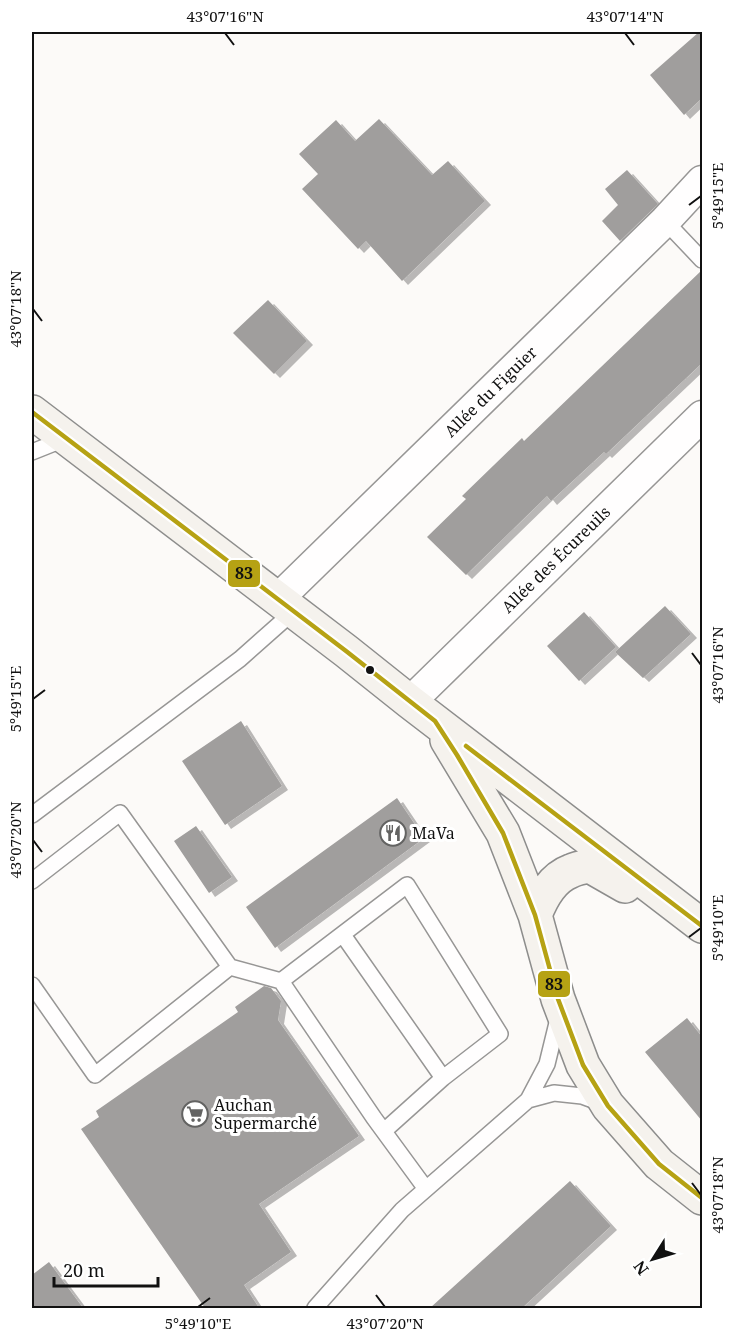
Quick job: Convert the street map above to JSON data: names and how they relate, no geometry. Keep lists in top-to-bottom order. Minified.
{"streets":{"street":["Allée du Figuier","Allée des Écureuils"]},"places":{"restaurant":["MaVa"],"supermarket":["Auchan Supermarché"]},"lines":["transit line 83"],"scale_bar":"20 m","north":"bottom left","coordinates":["43°07'16\"N","43°07'14\"N","5°49'15\"E","43°07'18\"N","43°07'20\"N","5°49'10\"E"]}
